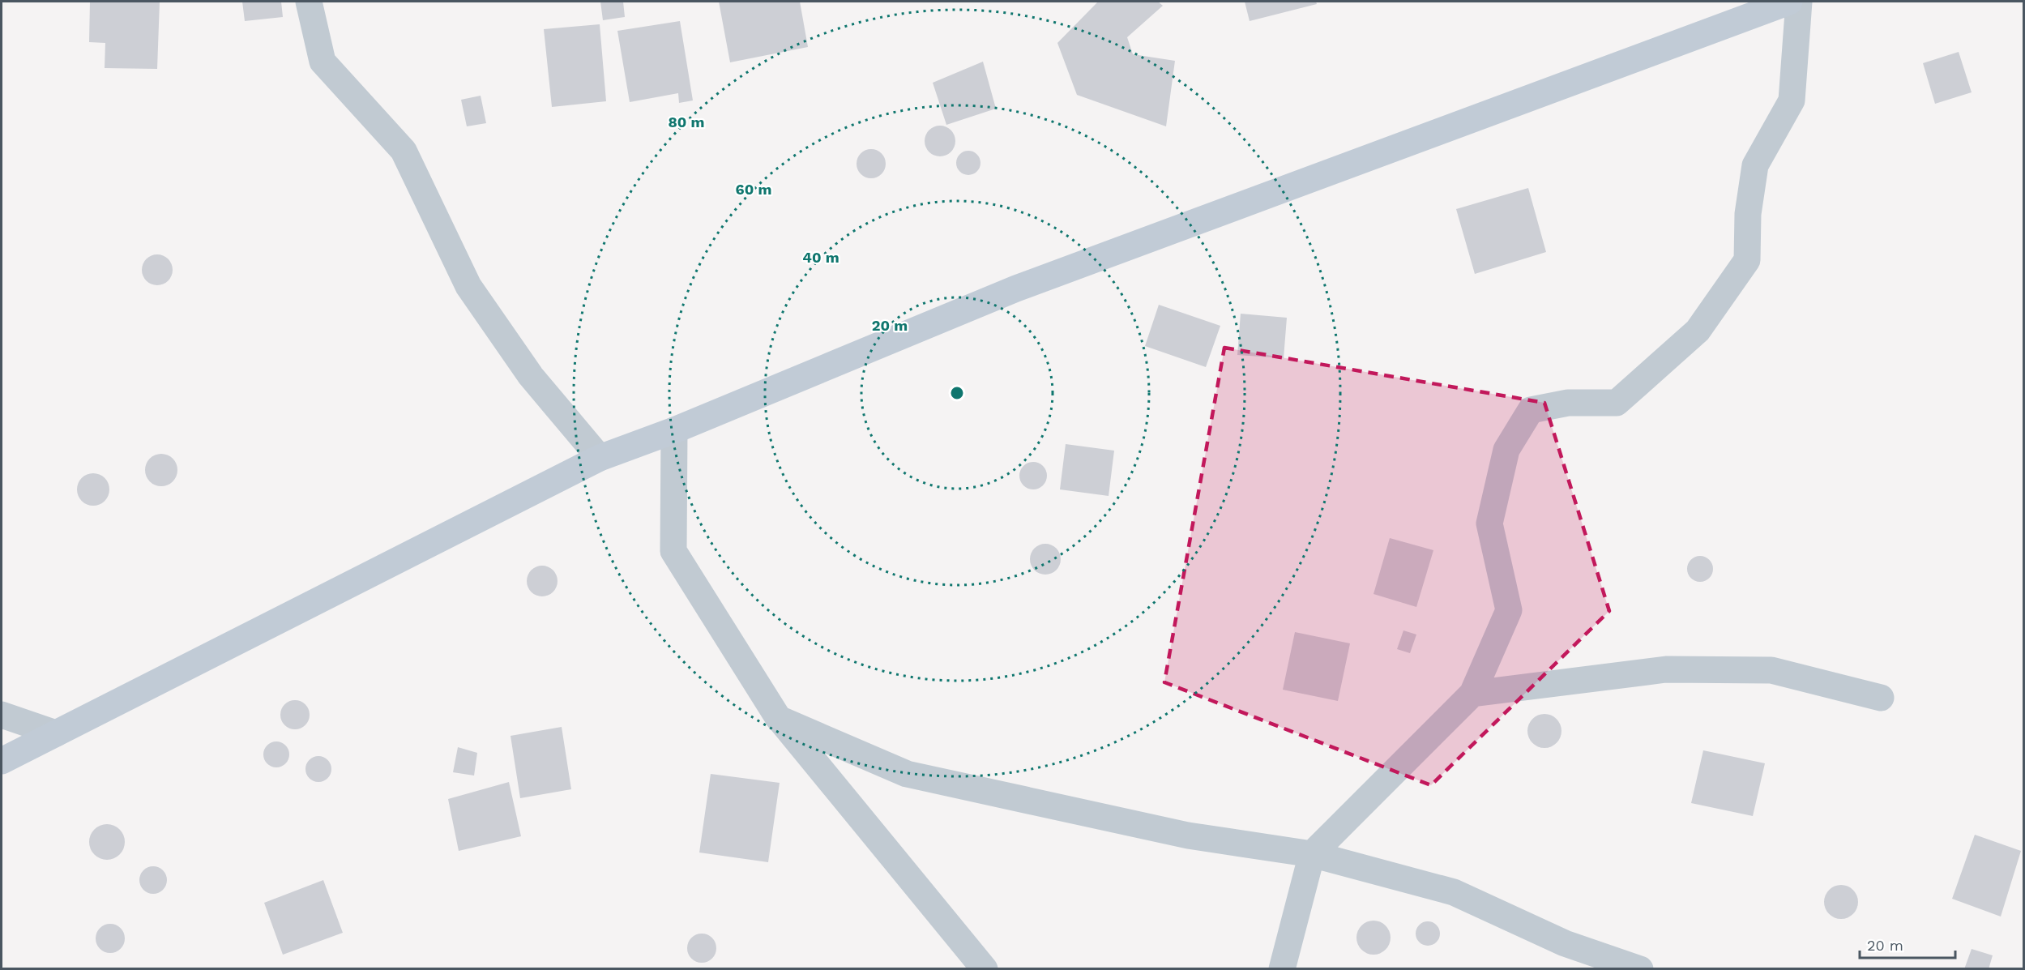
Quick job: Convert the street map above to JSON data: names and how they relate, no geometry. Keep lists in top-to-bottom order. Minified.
{"scale_bar":"20 m","rings":["80 m","60 m","40 m","20 m"]}
